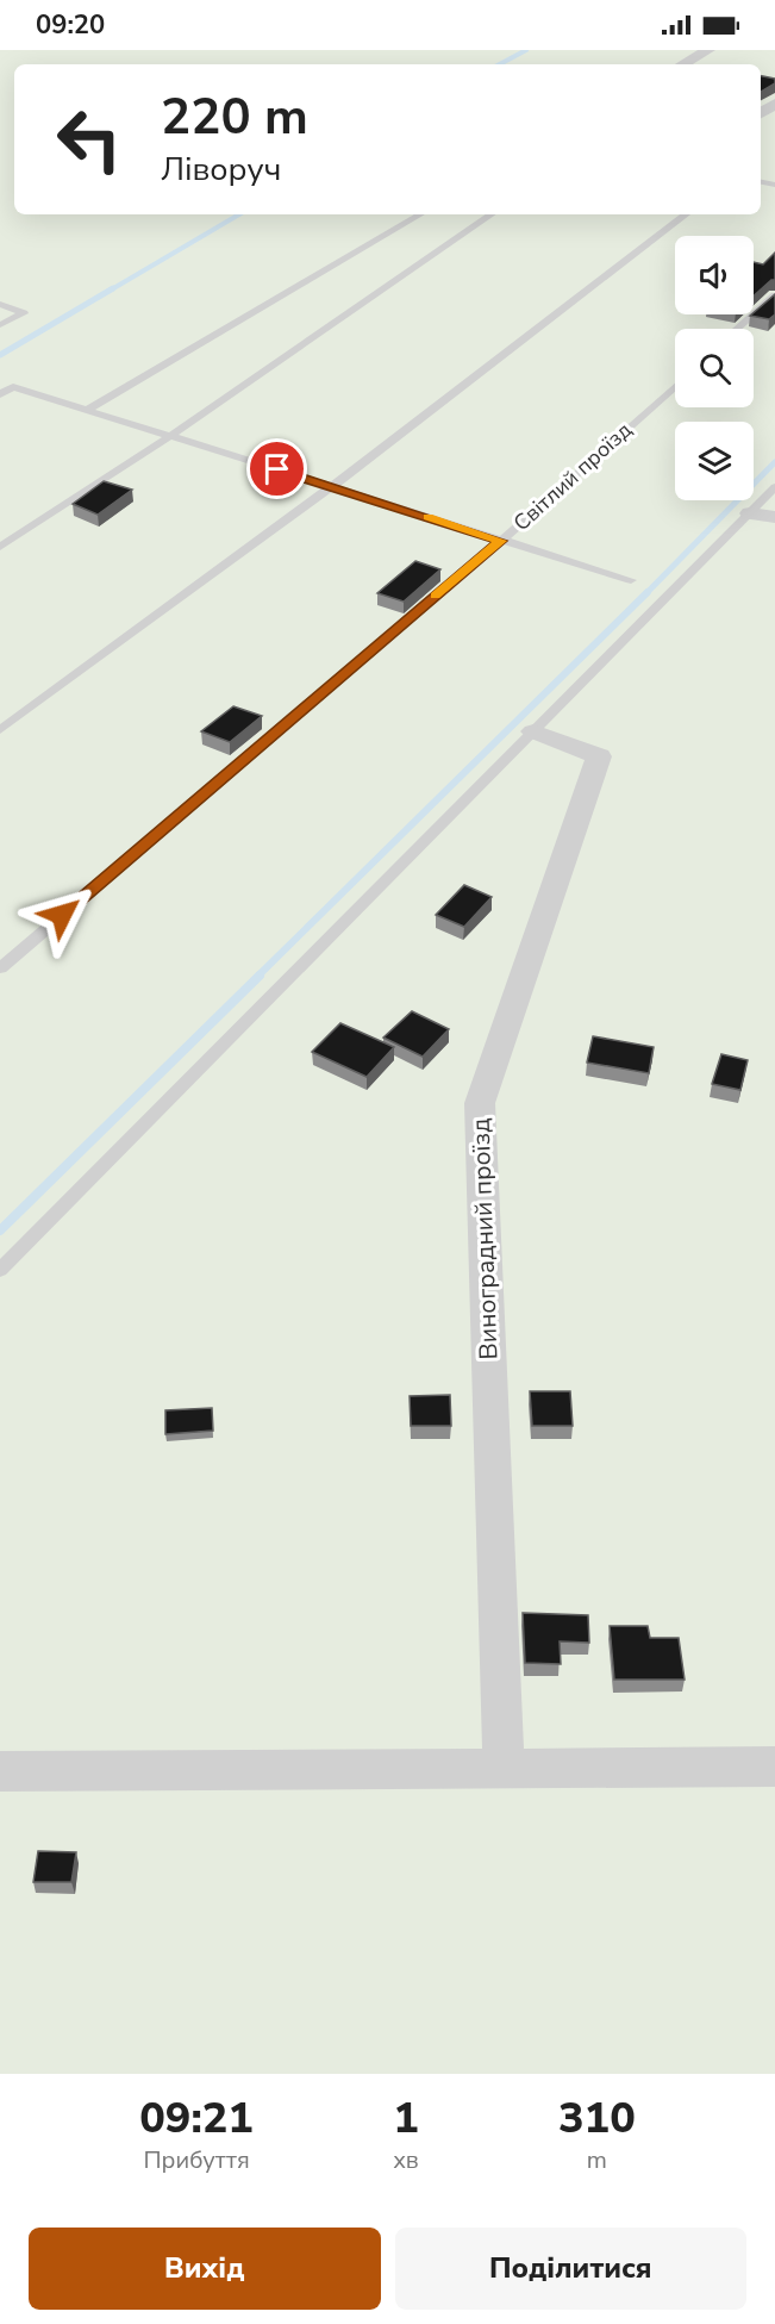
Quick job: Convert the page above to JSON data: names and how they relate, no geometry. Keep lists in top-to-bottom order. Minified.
{"streets":{"street":["Виноградний проїзд"],"lane":["Світлий проїзд"]},"page":{"status":"09:20","turn":["220 m","Ліворуч"],"eta":["09:21","Прибуття","1","хв","310","m"],"buttons":["Вихід","Поділитися"]}}
